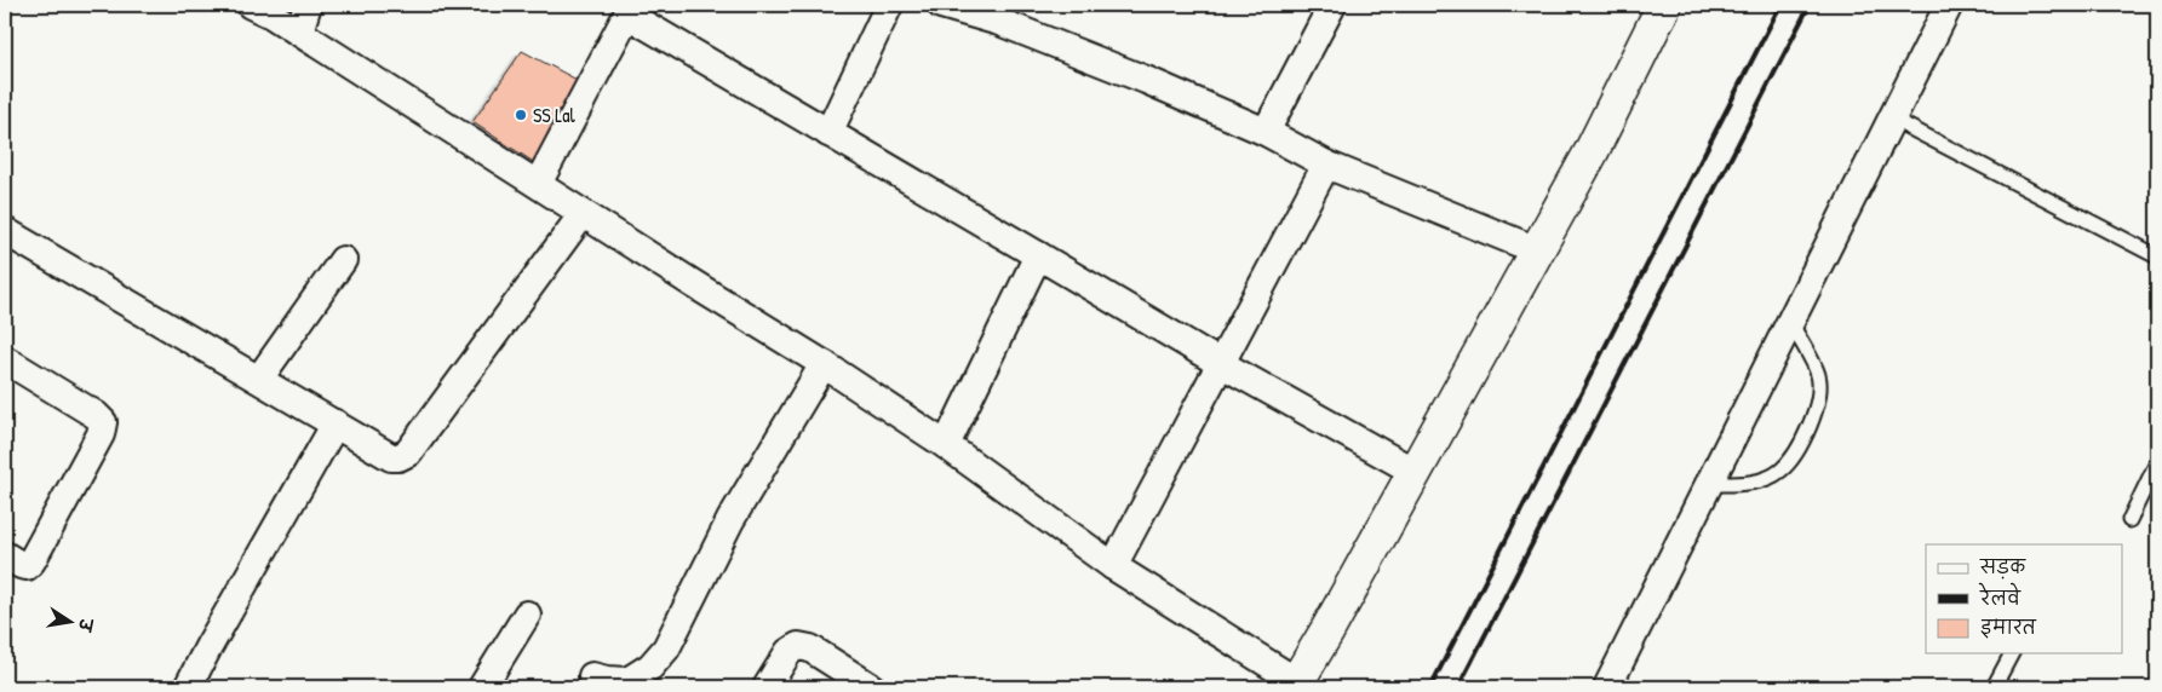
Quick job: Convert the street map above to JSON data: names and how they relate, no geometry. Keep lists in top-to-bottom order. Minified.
{"places":["SS Lal"],"legend":["सड़क","रेलवे","इमारत"],"north":"right"}
